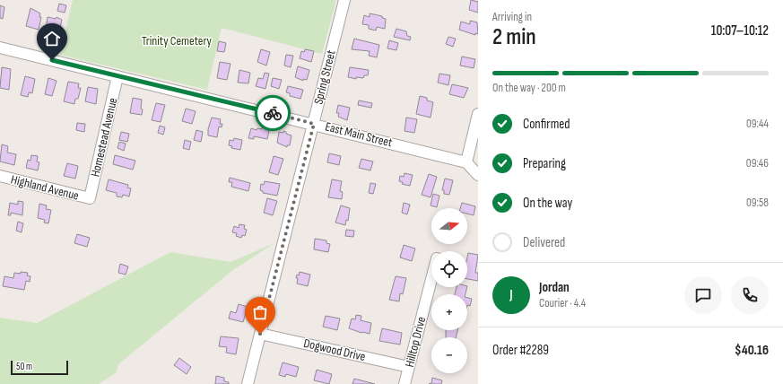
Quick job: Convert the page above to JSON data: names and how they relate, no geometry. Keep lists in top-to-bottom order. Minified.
{"streets":{"street":["Spring Street","East Main Street","Homestead Avenue","Highland Avenue","Hilltop Drive","Dogwood Drive"]},"crossings":[["Spring Street","East Main Street"],["Spring Street","Dogwood Drive"],["East Main Street","Homestead Avenue"],["Homestead Avenue","Highland Avenue"],["Hilltop Drive","Dogwood Drive"]],"parks":["Trinity Cemetery"],"scale_bar":"50 m","north":"right","page":{"heading":["2 min","Arriving in","10:07–10:12"],"panel":["Jordan","Courier · 4.4","Order #2289","$40.16"],"bar":"On the way · 200 m","list":[["Confirmed","09:44"],["Preparing","09:46"],["On the way","09:58"],"Delivered"],"map_buttons":["+","−"],"round":"J","scale":"50 m"}}
